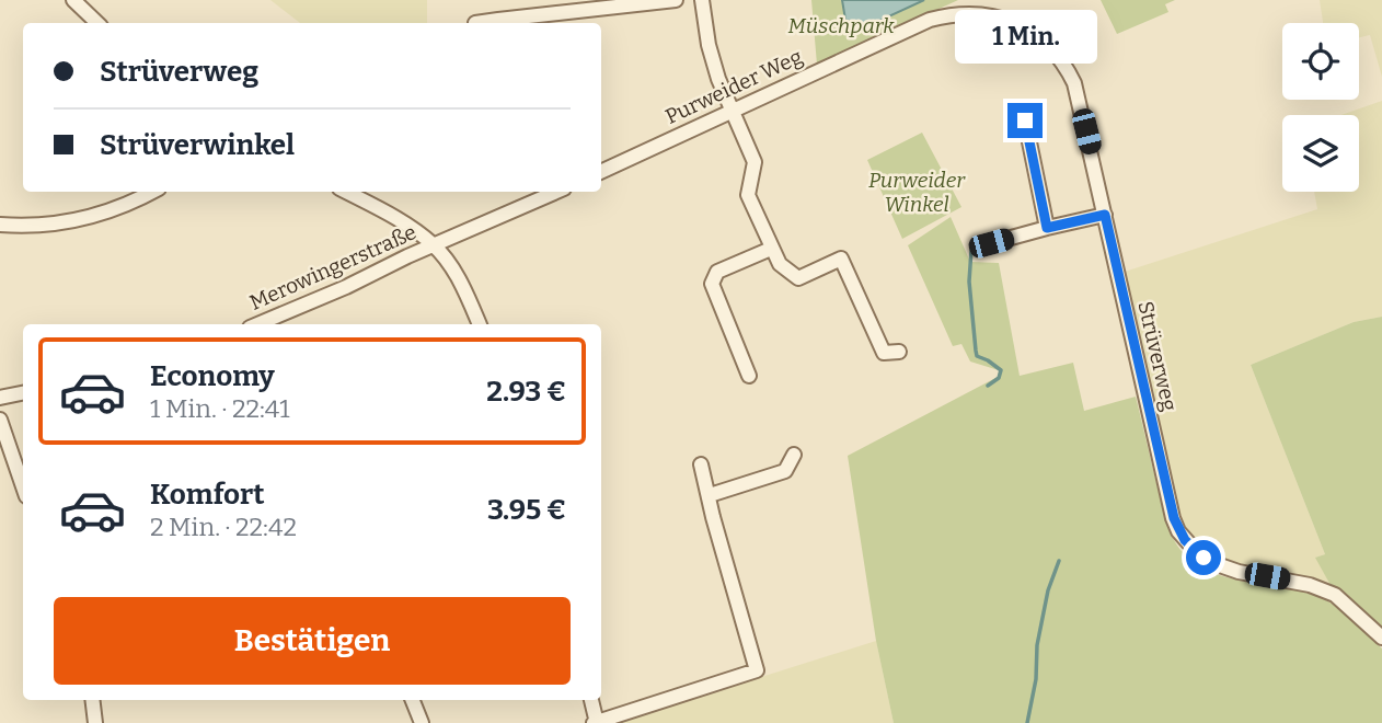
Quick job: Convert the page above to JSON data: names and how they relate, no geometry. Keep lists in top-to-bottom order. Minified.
{"streets":{"street":["Purweider Weg","Merowingerstraße","Strüverweg"]},"crossings":[["Purweider Weg","Strüverweg"]],"parks":["Müschpark","Purweider Winkel"],"page":{"bubble":"1 Min.","banner":["Strüverweg","Strüverwinkel"],"list":[{"name":"Economy","note":"1 Min. · 22:41","value":"2.93 €"},{"name":"Komfort","note":"2 Min. · 22:42","value":"3.95 €"}],"buttons":"Bestätigen"}}
